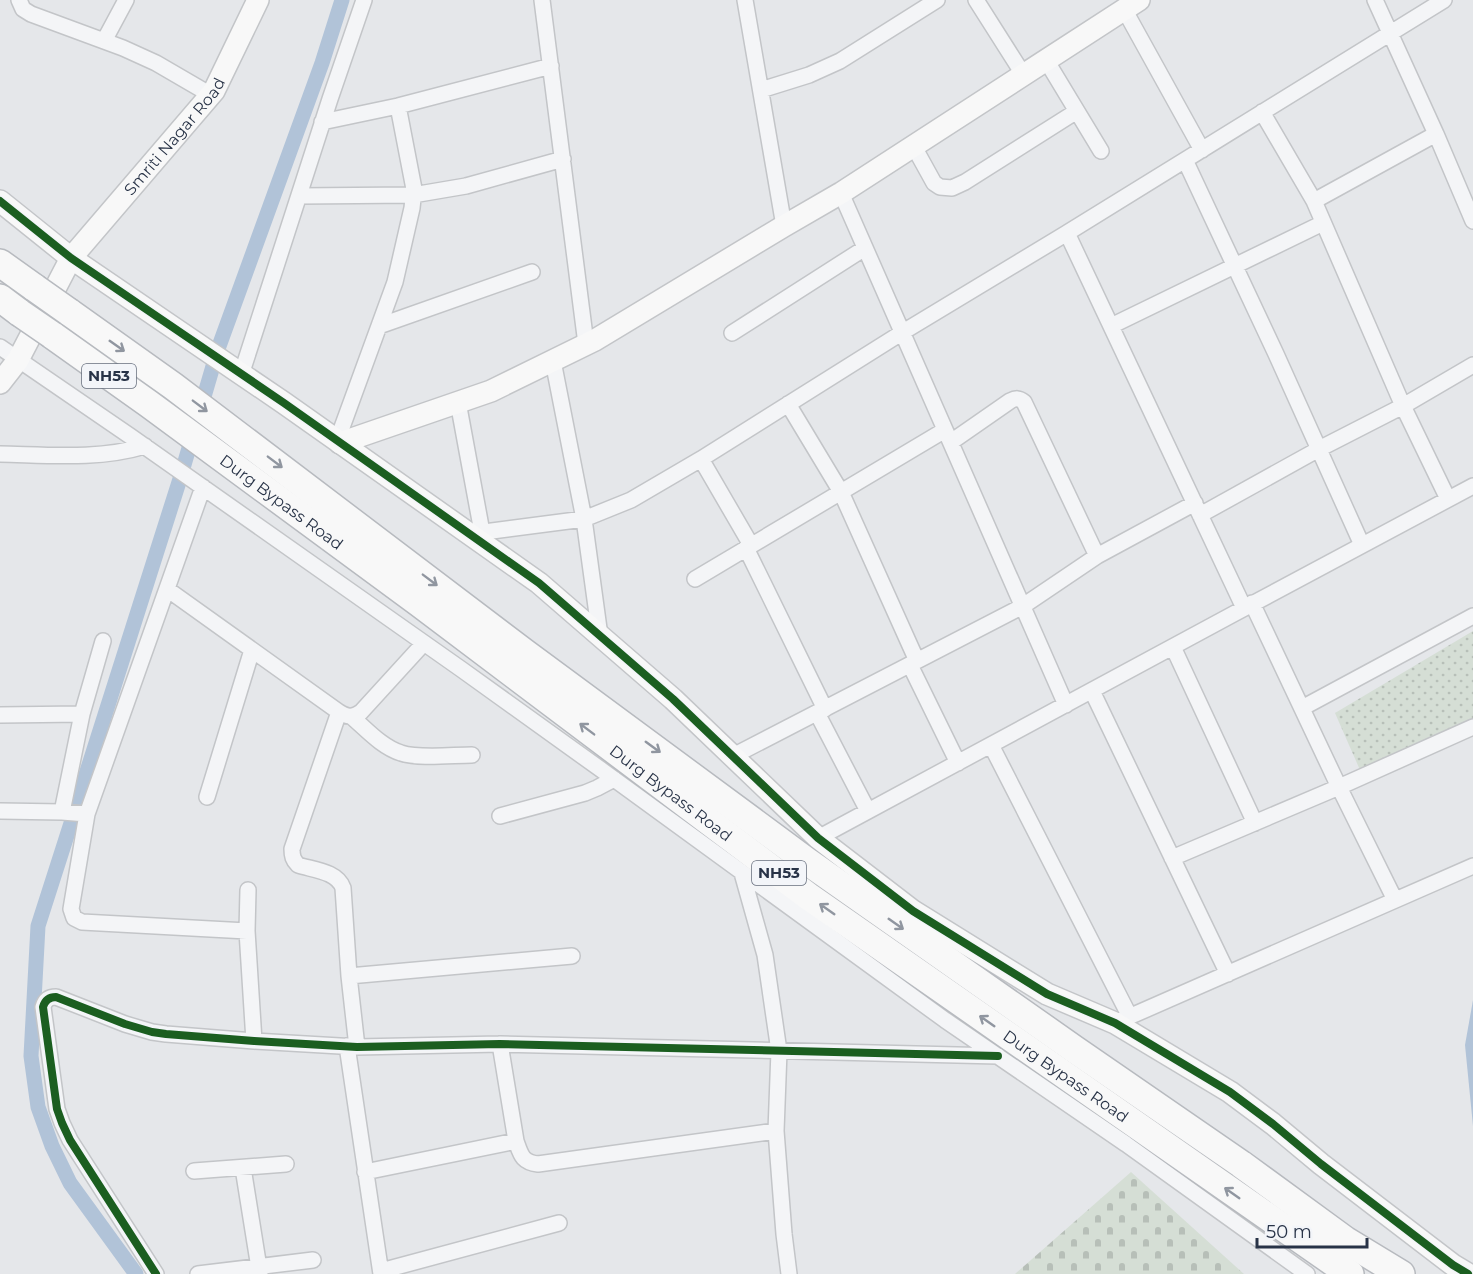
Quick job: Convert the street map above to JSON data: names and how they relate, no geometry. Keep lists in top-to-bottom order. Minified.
{"streets":{"highway":["NH53","Durg Bypass Road"],"street":["Smriti Nagar Road"]},"scale_bar":"50 m"}
